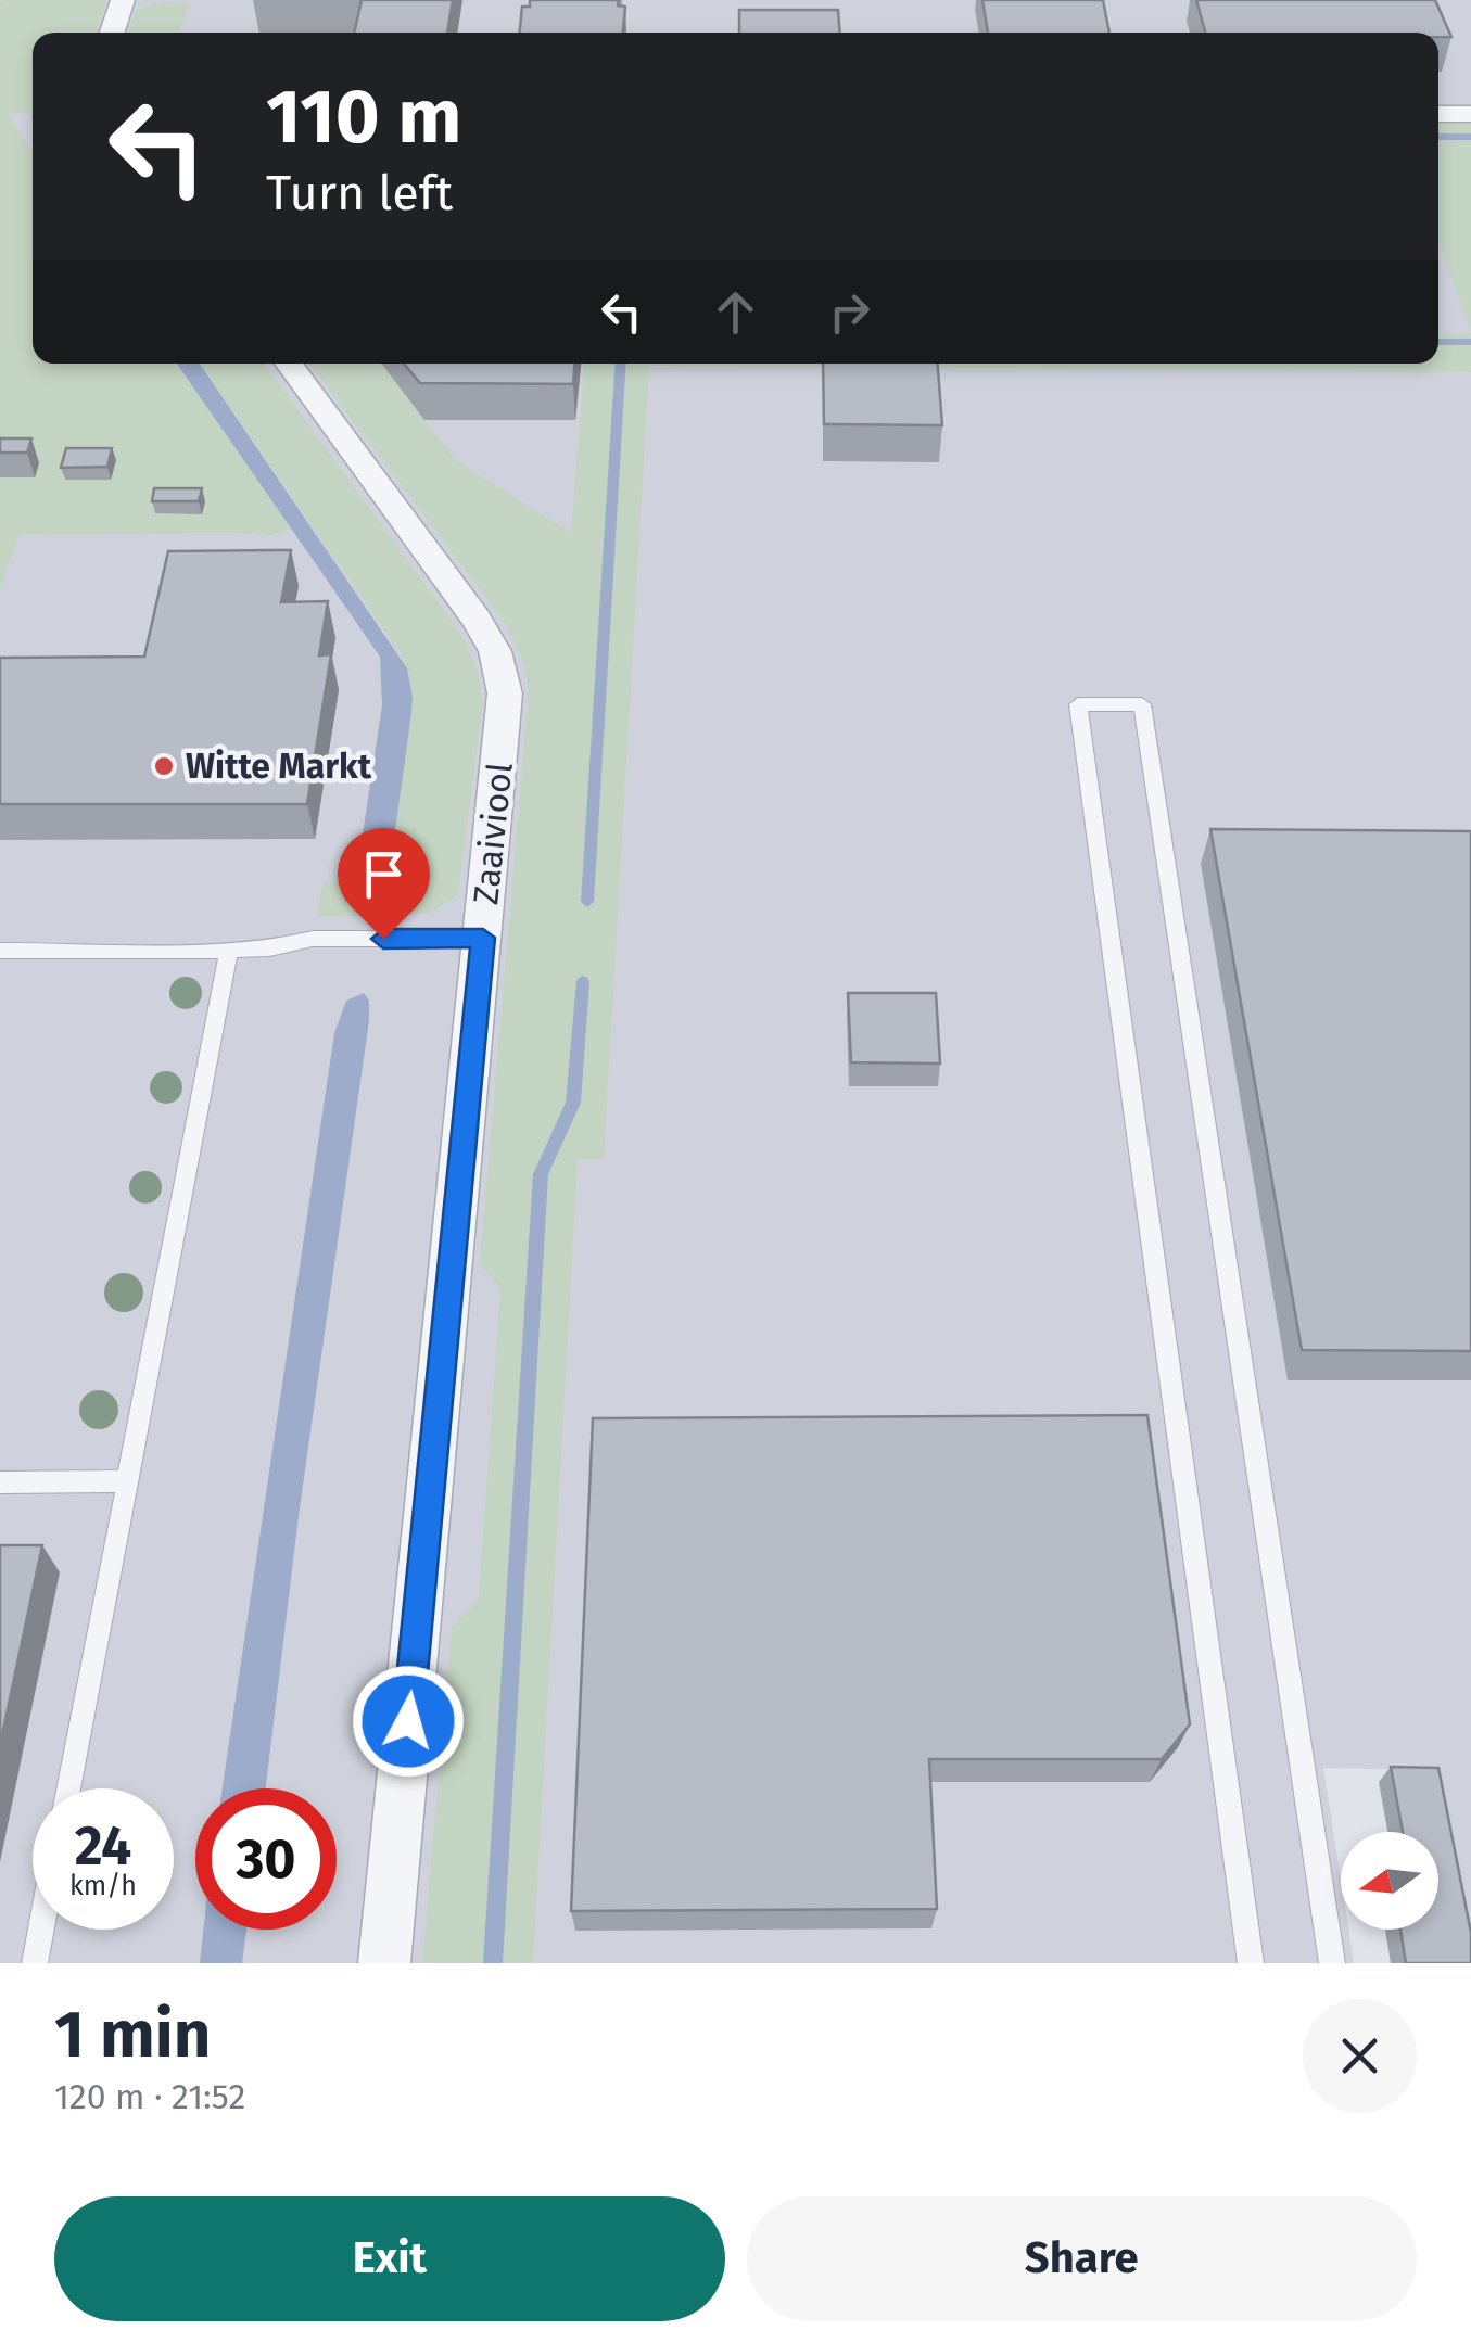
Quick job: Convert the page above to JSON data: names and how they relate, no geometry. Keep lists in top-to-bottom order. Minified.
{"streets":{"street":["Zaaiviool"]},"places":["Witte Markt"],"north":"left","page":{"turn":["110 m","Turn left"],"speed":"24 km/h","limit":"30","heading":["1 min","120 m · 21:52"],"buttons":["Exit","Share"]}}
